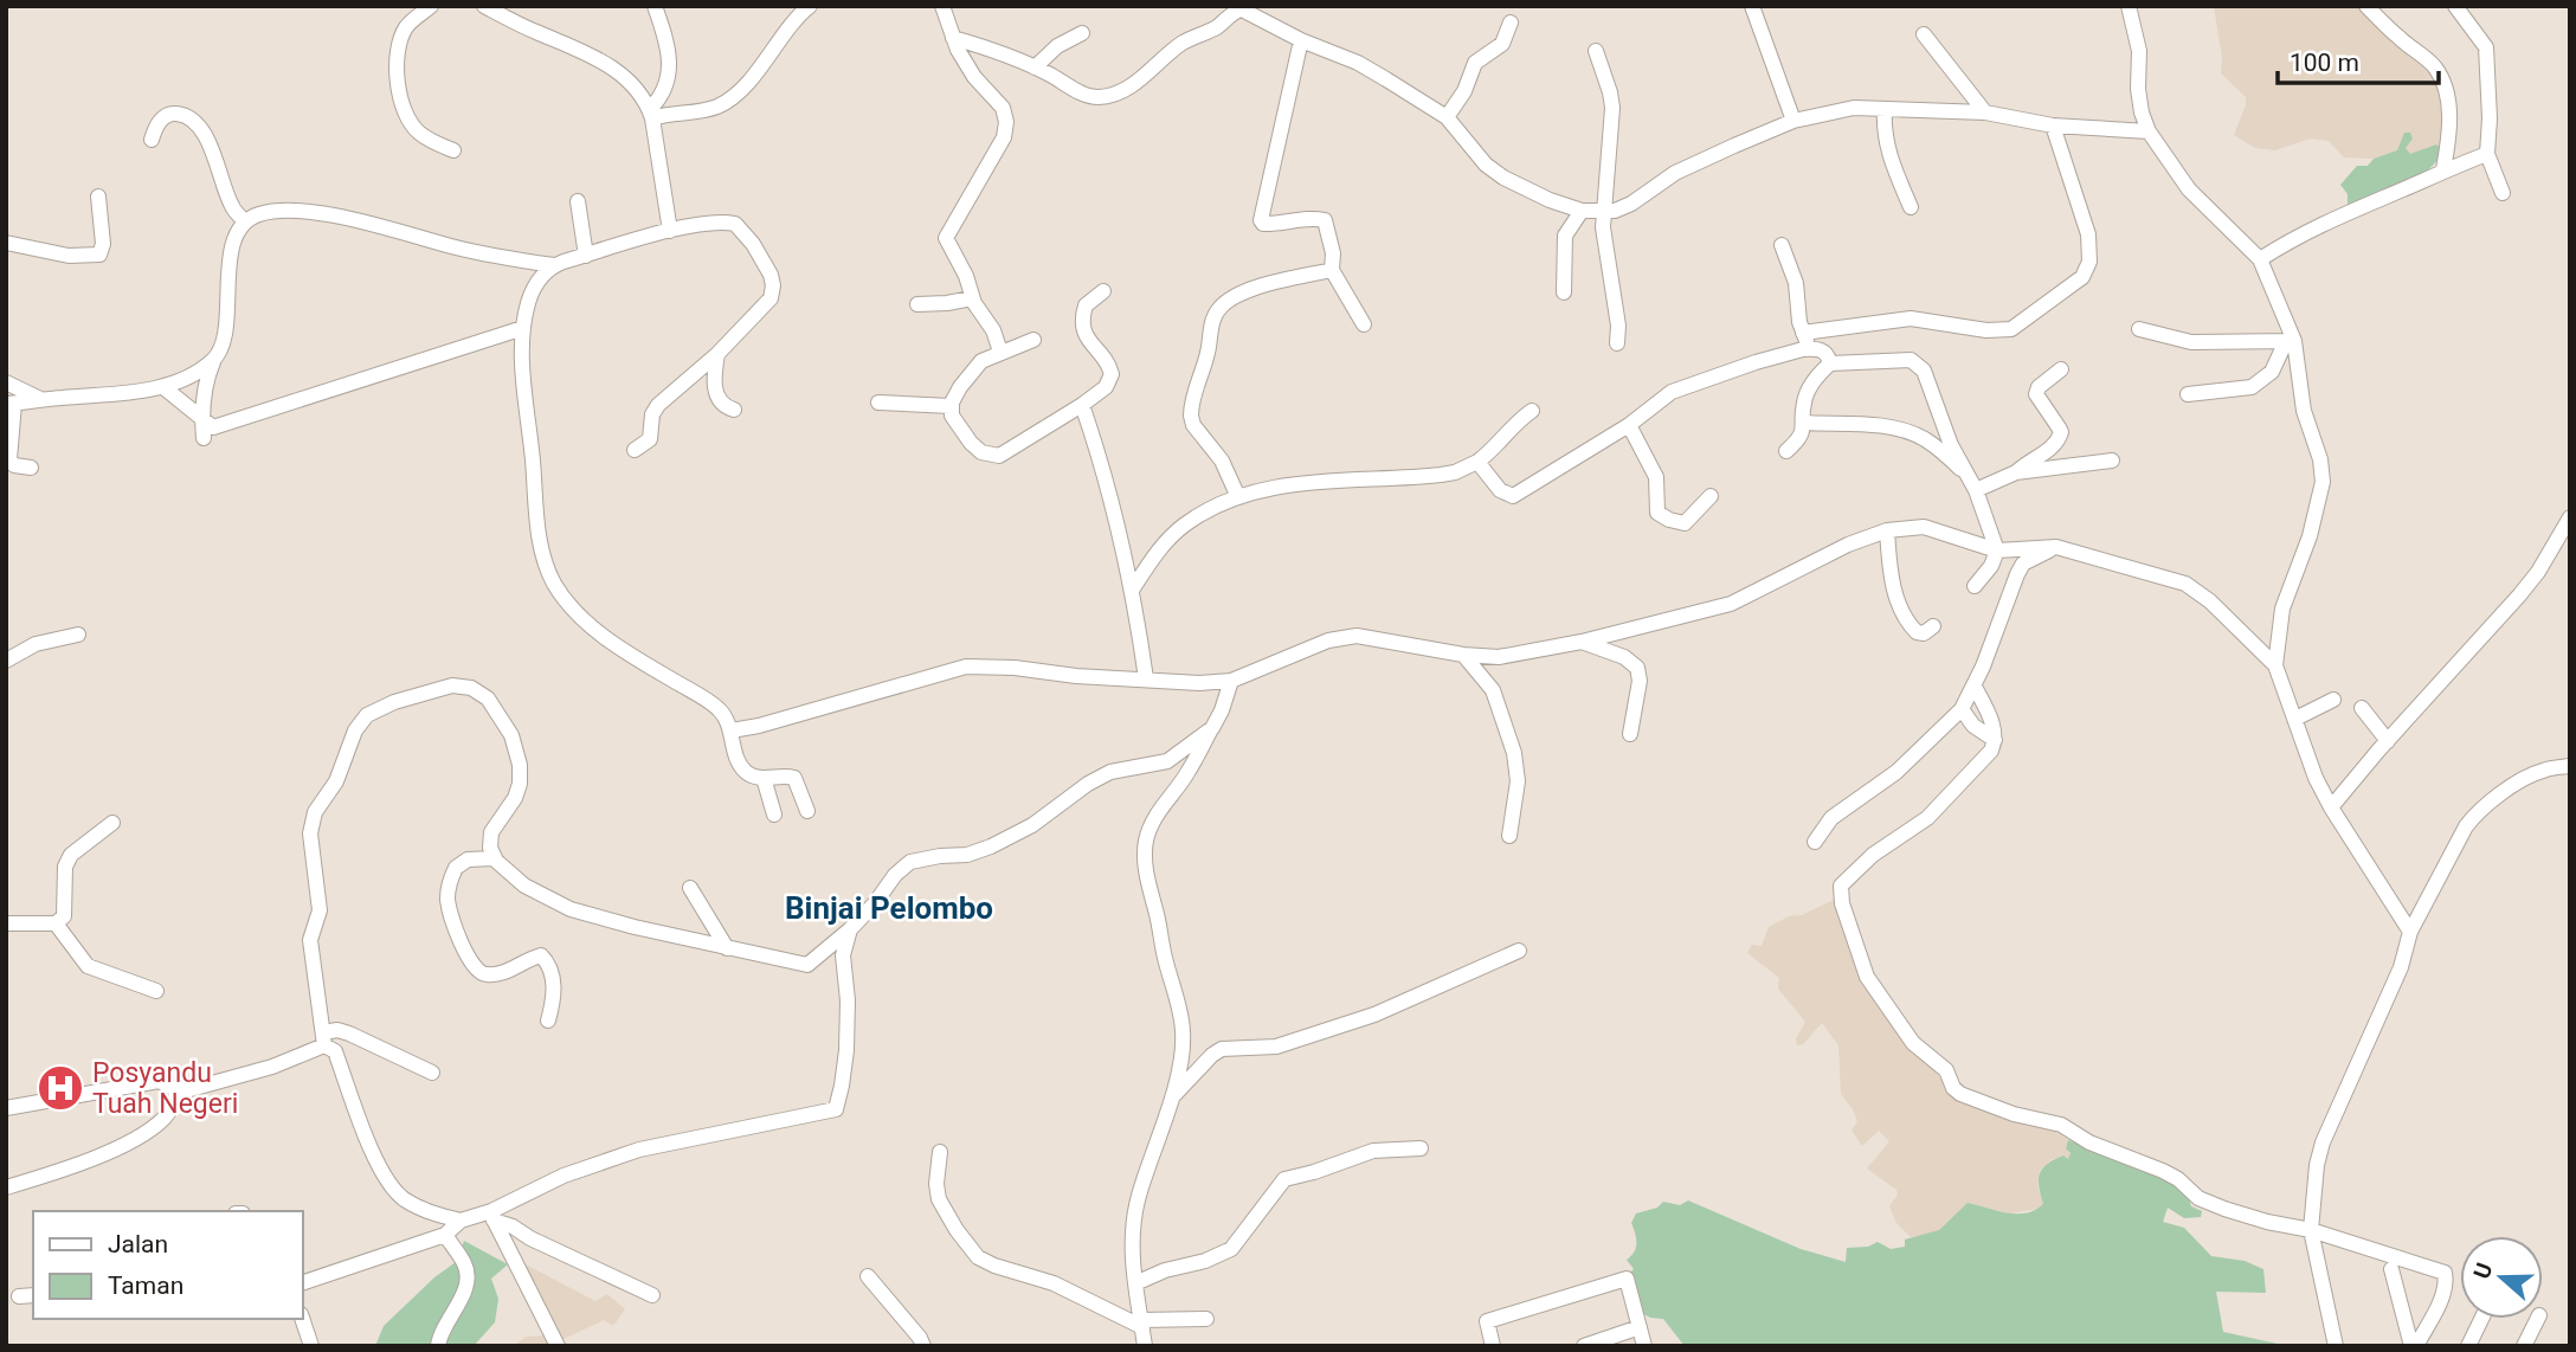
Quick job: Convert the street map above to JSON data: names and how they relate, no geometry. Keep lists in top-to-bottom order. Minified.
{"districts":["Binjai Pelombo"],"places":{"hospital":["Posyandu Tuah Negeri"]},"legend":["Jalan","Taman"],"scale_bar":"100 m","north":"left"}
